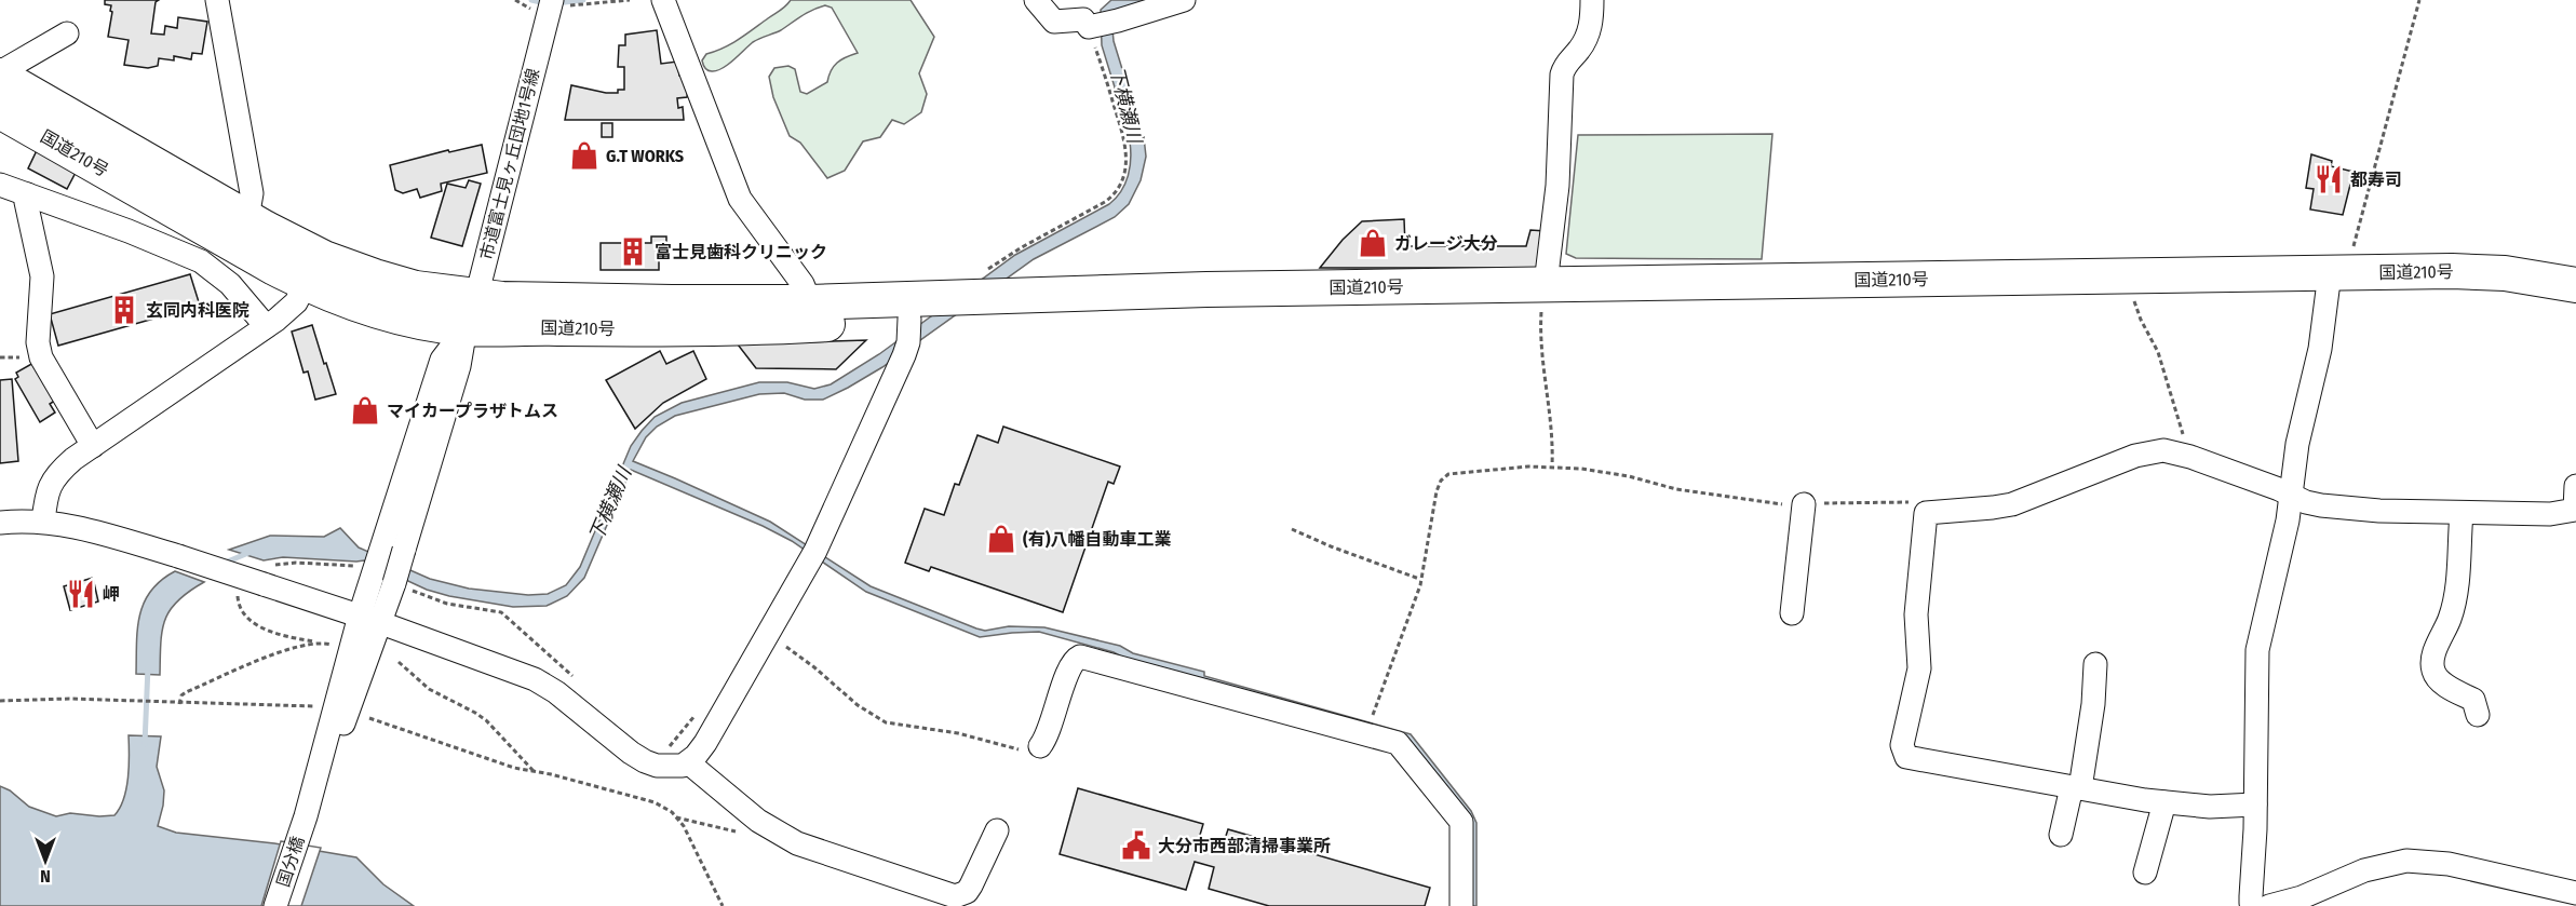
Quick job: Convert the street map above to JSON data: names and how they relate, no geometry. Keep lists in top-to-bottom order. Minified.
{"streets":{"highway":["国道210号"],"street":["市道富士見ヶ丘団地1号線","国分橋"]},"crossings":[["国道210号","市道富士見ヶ丘団地1号線"],["市道富士見ヶ丘団地1号線","国分橋"]],"water":["下横瀬川"],"places":{"shop":["G.T WORKS","ガレージ大分","マイカープラザトムス","(有)八幡自動車工業"],"restaurant":["都寿司","岬"],"building":["富士見歯科クリニック","玄同内科医院"],"public building":["大分市西部清掃事業所"]},"north":"bottom"}
